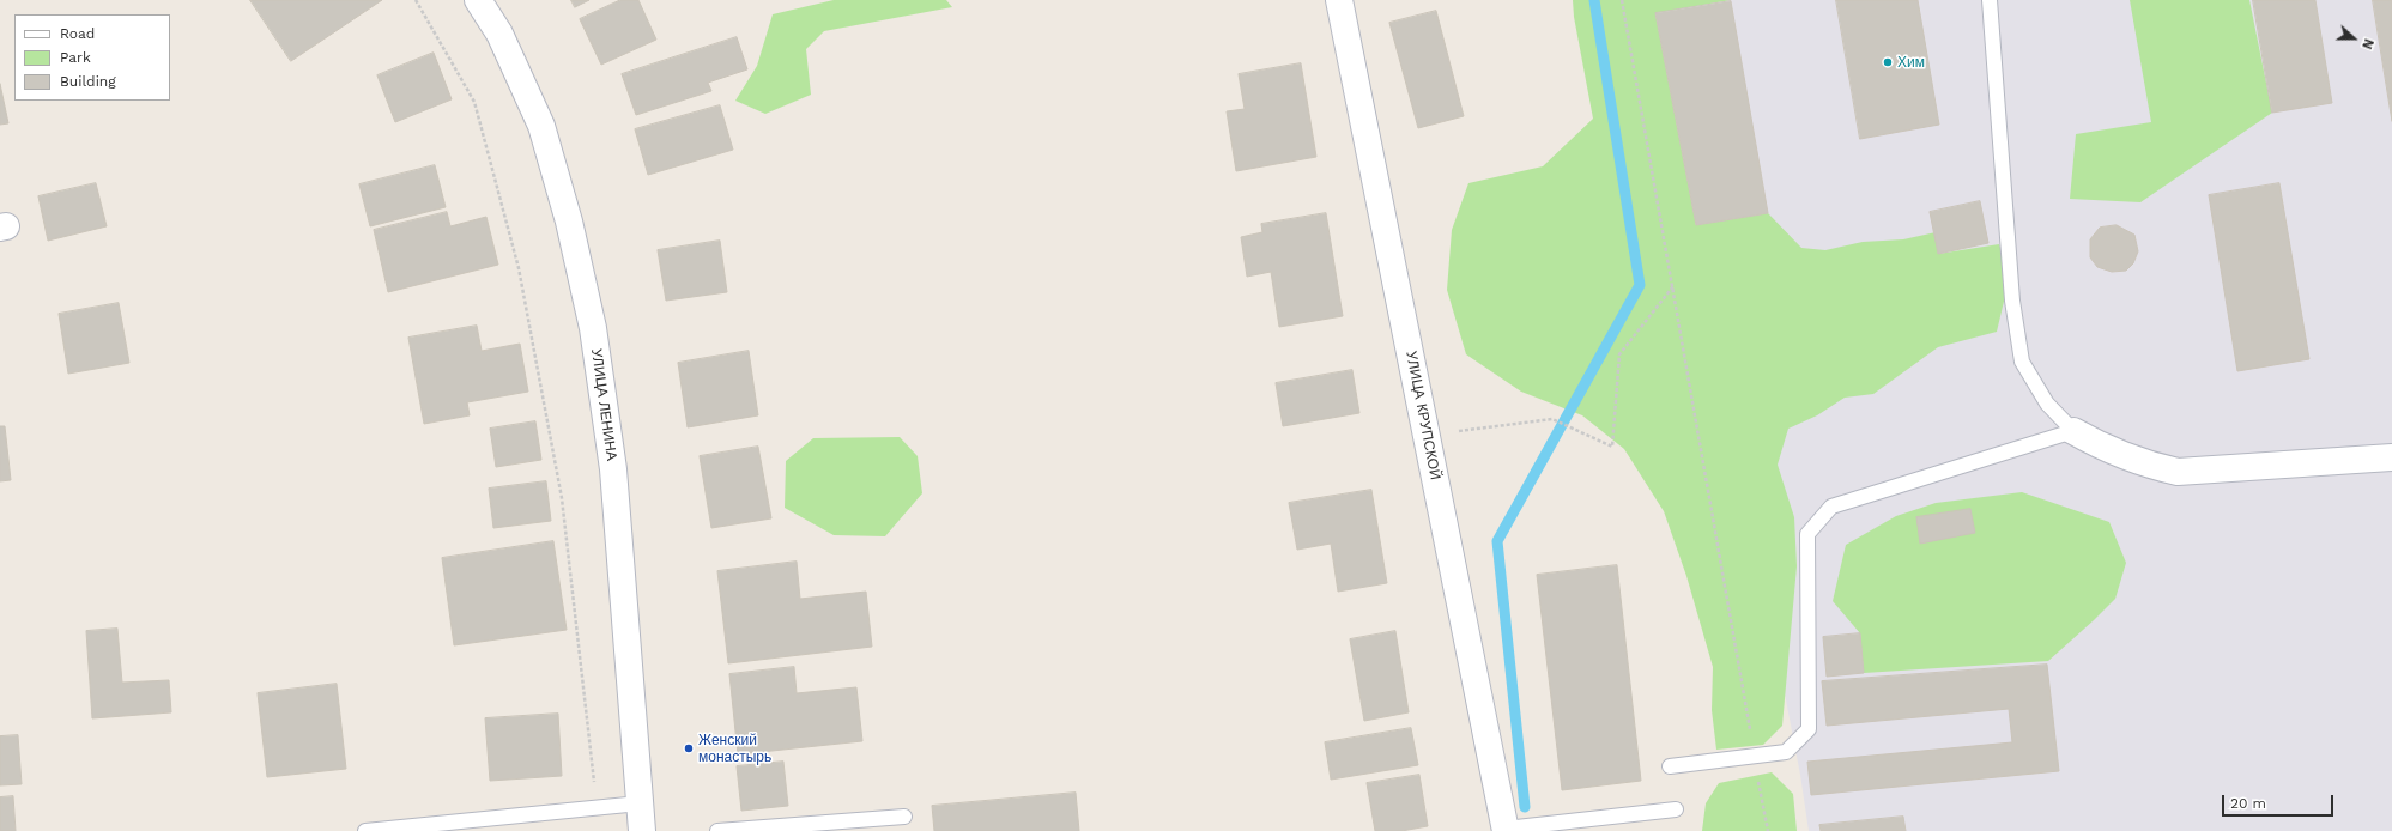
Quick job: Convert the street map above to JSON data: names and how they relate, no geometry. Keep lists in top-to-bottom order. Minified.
{"streets":{"street":["УЛИЦА ЛЕНИНА","УЛИЦА КРУПСКОЙ"]},"places":["Хим","Женский монастырь"],"legend":["Road","Park","Building"],"scale_bar":"20 m","north":"right"}
